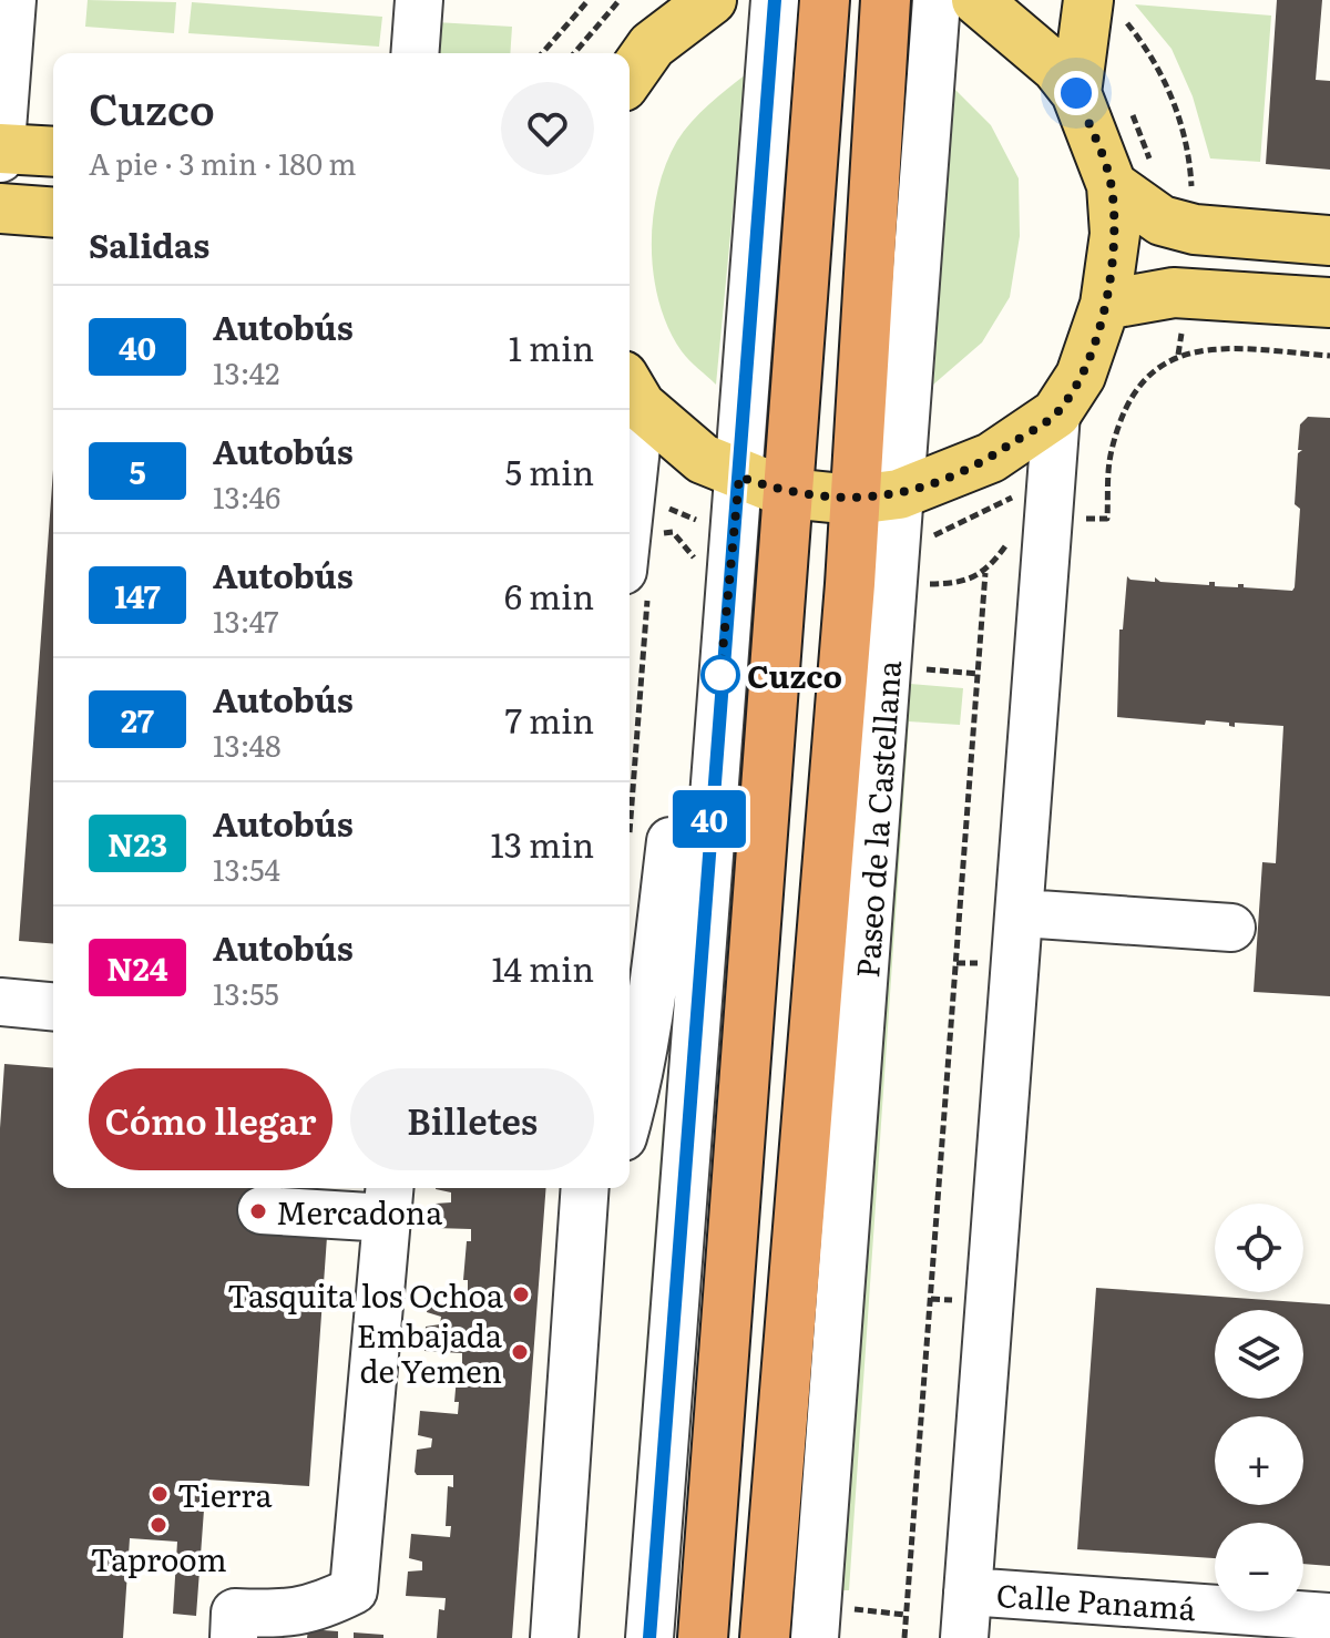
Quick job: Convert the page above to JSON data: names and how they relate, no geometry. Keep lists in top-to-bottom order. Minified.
{"streets":{"highway":["Paseo de la Castellana"],"street":["Calle Panamá"]},"places":["Cuzco","Mercadona","Tasquita los Ochoa","Embajada de Yemen","Tierra","Taproom"],"lines":["bus line 40"],"page":{"on_map":"40","heading":[["Cuzco","A pie · 3 min · 180 m"],"Salidas"],"list":[{"mark":"40","name":"Autobús","note":"13:42","value":"1 min"},{"mark":"5","name":"Autobús","note":"13:46","value":"5 min"},{"mark":"147","name":"Autobús","note":"13:47","value":"6 min"},{"mark":"27","name":"Autobús","note":"13:48","value":"7 min"},{"mark":"N23","name":"Autobús","note":"13:54","value":"13 min"},{"mark":"N24","name":"Autobús","note":"13:55","value":"14 min"}],"buttons":["Cómo llegar","Billetes"],"map_buttons":["+","−"]}}
